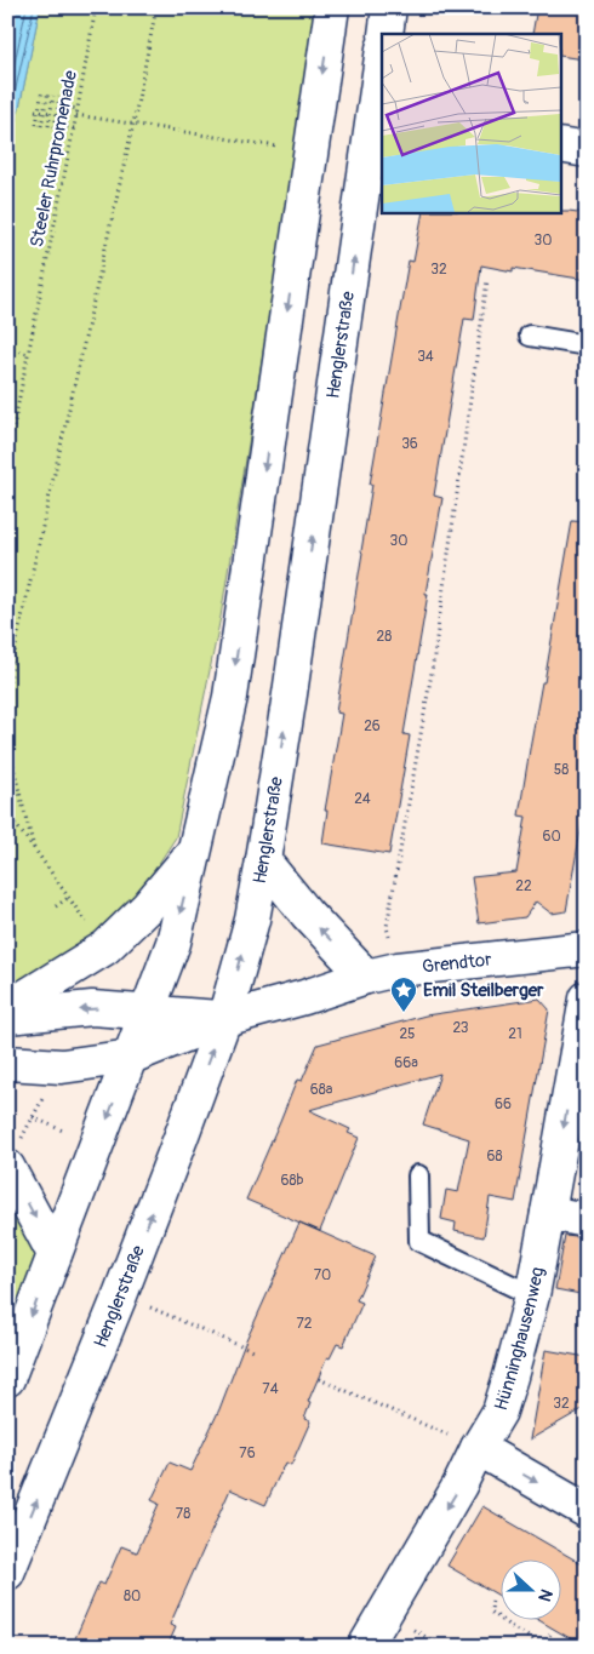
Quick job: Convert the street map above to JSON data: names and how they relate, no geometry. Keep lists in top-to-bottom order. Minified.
{"streets":{"main road":["Henglerstraße","Grendtor","Hünninghausenweg"],"path":["Steeler Ruhrpromenade"]},"crossings":[["Henglerstraße","Grendtor"]],"one_way":["Hünninghausenweg"],"places":{"place":["Emil Steilberger"]},"house_numbers":["30","32","34","36","30","28","26","58","24","60","22","23","25","21","66a","68a","66","68","68b","70","72","74","32","76","78","80"],"north":"right"}
